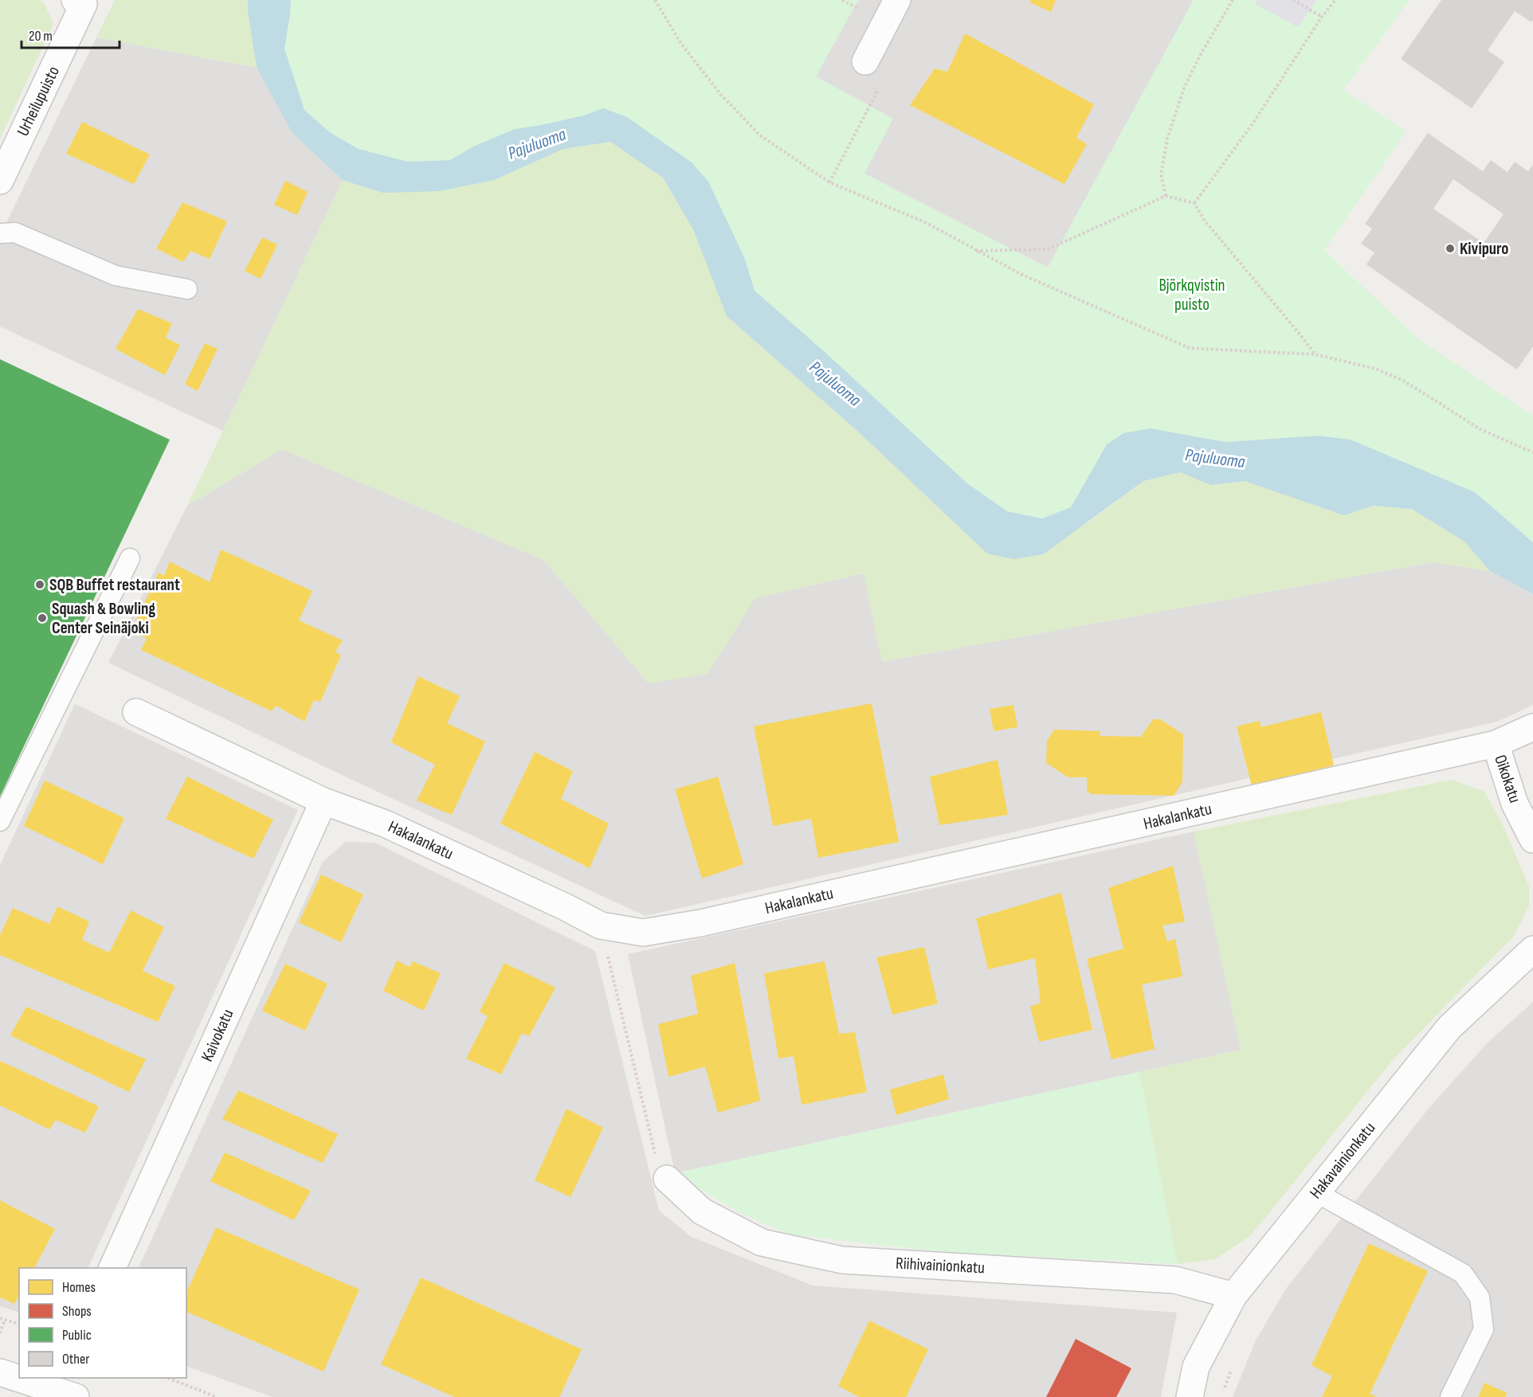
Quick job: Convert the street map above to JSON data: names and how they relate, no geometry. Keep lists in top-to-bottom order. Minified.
{"streets":{"street":["Urheilupuisto","Oikokatu","Hakalankatu","Kaivokatu","Hakavainionkatu","Riihivainionkatu"]},"crossings":[["Oikokatu","Hakalankatu"],["Hakalankatu","Kaivokatu"],["Hakavainionkatu","Riihivainionkatu"]],"water":["Pajuluoma"],"parks":["Björkqvistin puisto"],"places":["Kivipuro","SQB Buffet restaurant","Squash & Bowling Center Seinäjoki"],"legend":["Homes","Shops","Public","Other"],"scale_bar":"20 m"}
